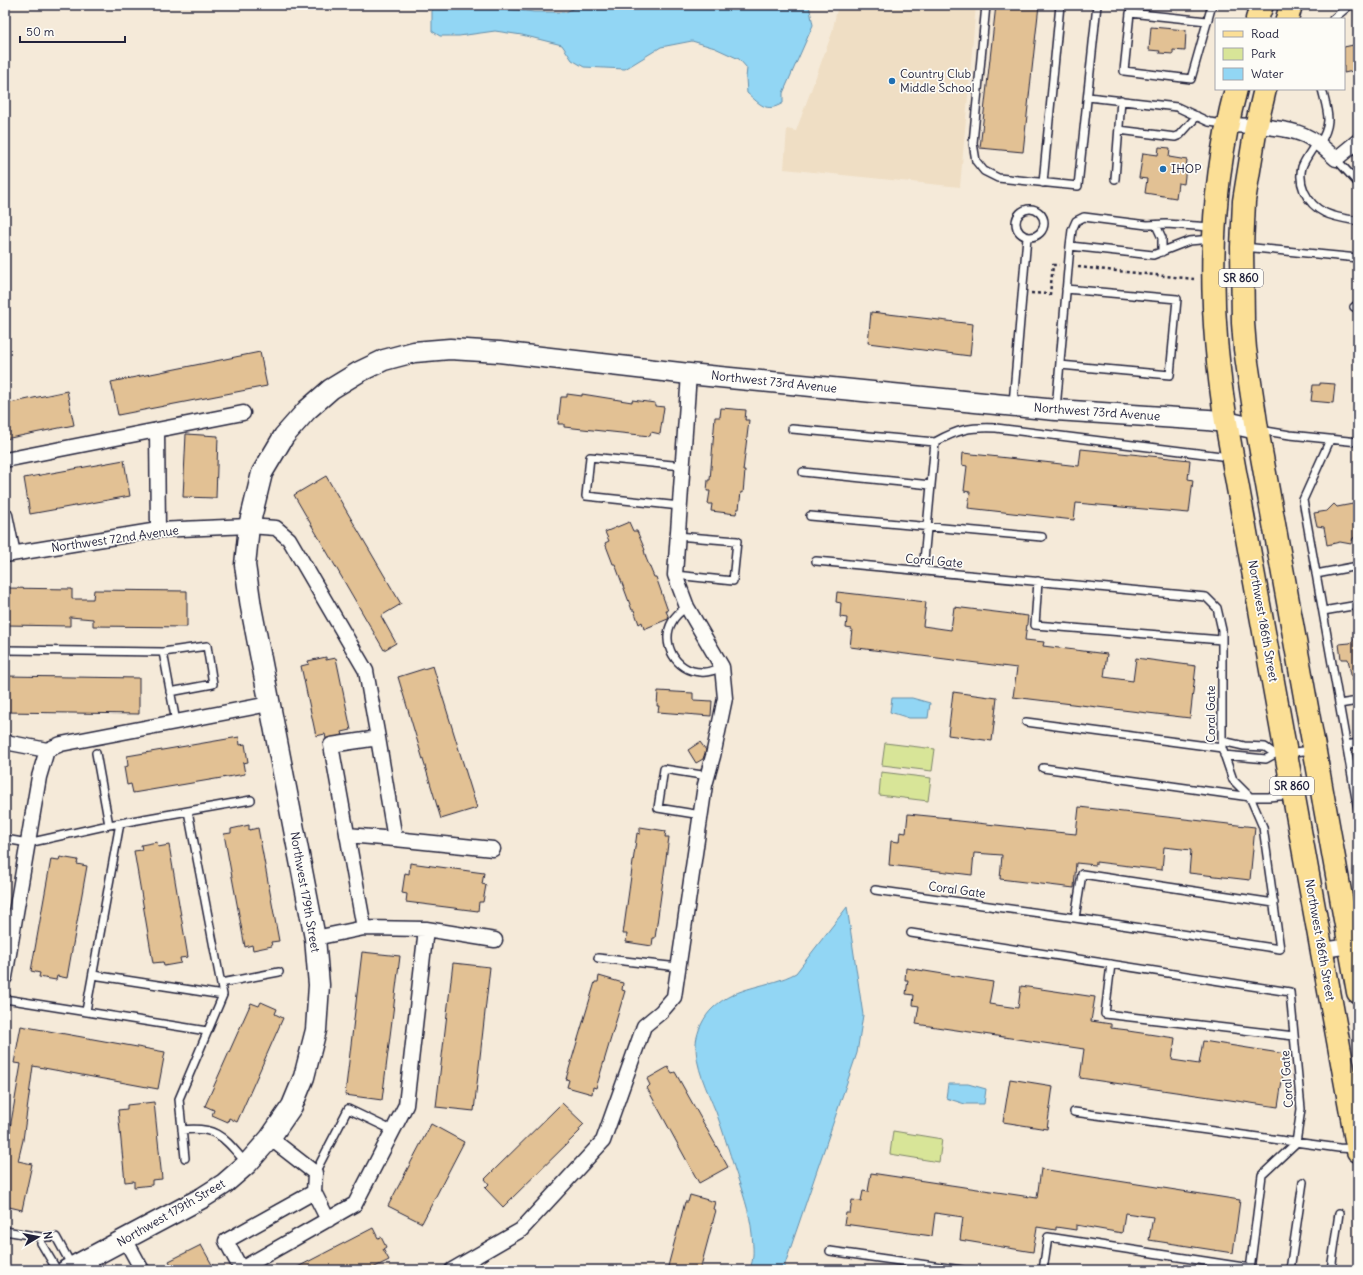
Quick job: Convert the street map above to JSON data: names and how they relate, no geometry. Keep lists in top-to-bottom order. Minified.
{"streets":{"main road":["SR 860","Northwest 186th Street"],"street":["Northwest 73rd Avenue","Northwest 72nd Avenue","Northwest 179th Street"],"lane":["Coral Gate"]},"crossings":[["SR 860","Northwest 73rd Avenue"],["Northwest 73rd Avenue","Northwest 186th Street"],["Northwest 73rd Avenue","Northwest 179th Street"],["Northwest 72nd Avenue","Northwest 179th Street"]],"places":["Country Club Middle School","IHOP"],"legend":["Road","Park","Water"],"scale_bar":"50 m","north":"right"}
